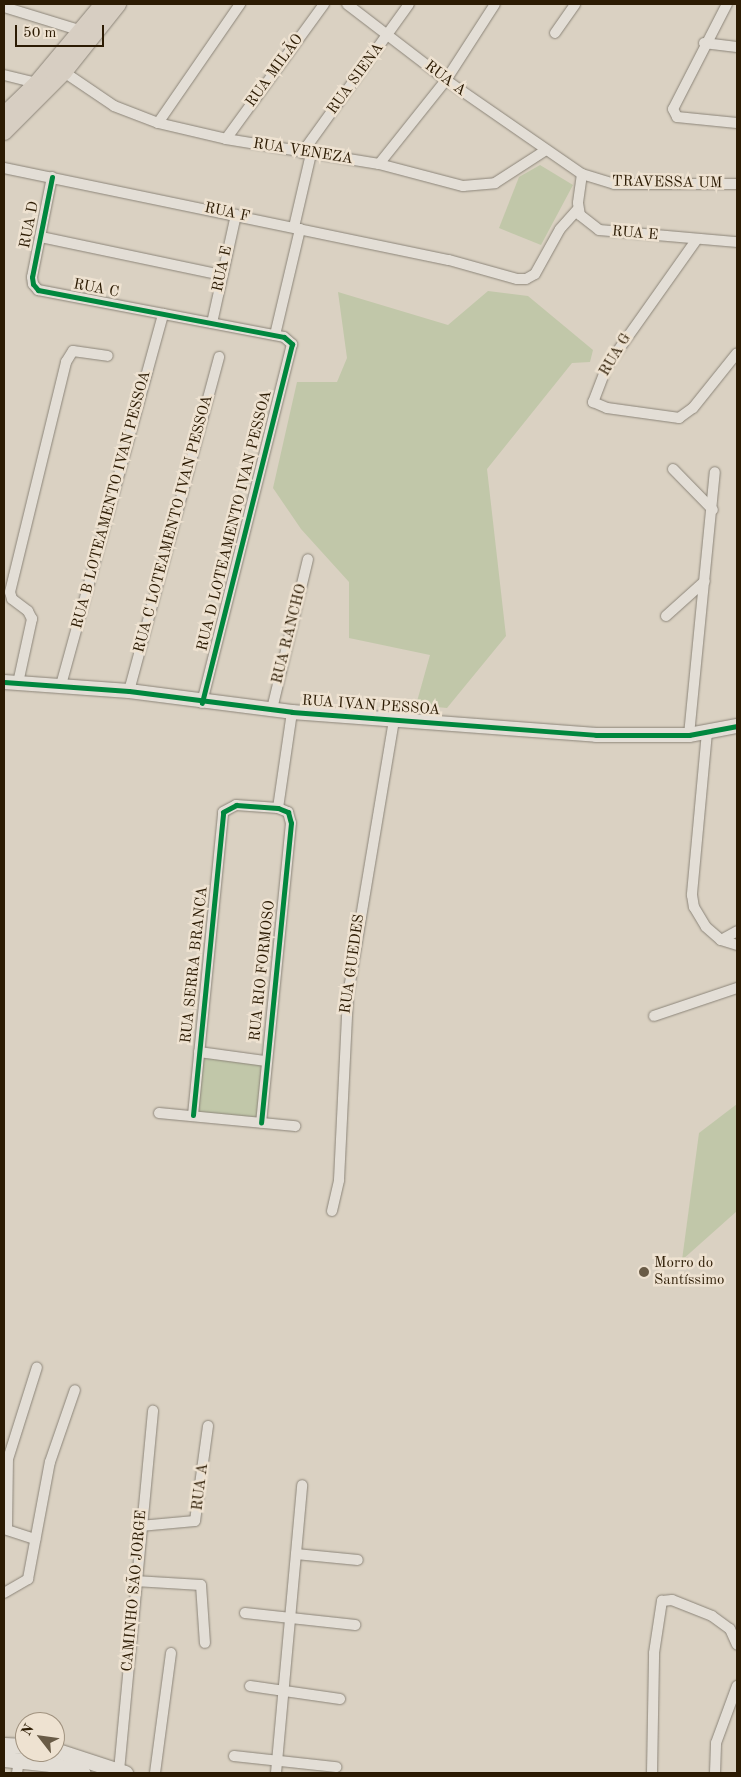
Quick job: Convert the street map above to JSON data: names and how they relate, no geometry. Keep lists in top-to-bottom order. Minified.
{"streets":{"street":["RUA MILÃO","RUA SIENA","RUA A","RUA VENEZA","TRAVESSA UM","RUA F","RUA D","RUA E","RUA C","RUA G","RUA B LOTEAMENTO IVAN PESSOA","RUA D LOTEAMENTO IVAN PESSOA","RUA C LOTEAMENTO IVAN PESSOA","RUA RANCHO","RUA IVAN PESSOA","RUA GUEDES","RUA SERRA BRANCA","RUA RIO FORMOSO","CAMINHO SÃO JORGE"]},"crossings":[["RUA MILÃO","RUA VENEZA"],["RUA SIENA","RUA A"],["RUA SIENA","RUA VENEZA"],["RUA A","RUA VENEZA"],["RUA A","TRAVESSA UM"],["RUA A","CAMINHO SÃO JORGE"],["RUA VENEZA","TRAVESSA UM"],["RUA F","RUA D"],["RUA F","RUA E"],["RUA D","RUA E"],["RUA D","RUA C"],["RUA E","RUA G"],["RUA C","RUA B LOTEAMENTO IVAN PESSOA"],["RUA B LOTEAMENTO IVAN PESSOA","RUA IVAN PESSOA"],["RUA D LOTEAMENTO IVAN PESSOA","RUA IVAN PESSOA"],["RUA C LOTEAMENTO IVAN PESSOA","RUA IVAN PESSOA"],["RUA RANCHO","RUA IVAN PESSOA"],["RUA IVAN PESSOA","RUA GUEDES"],["RUA SERRA BRANCA","RUA RIO FORMOSO"]],"places":["Morro do Santíssimo"],"scale_bar":"50 m","north":"top left"}
